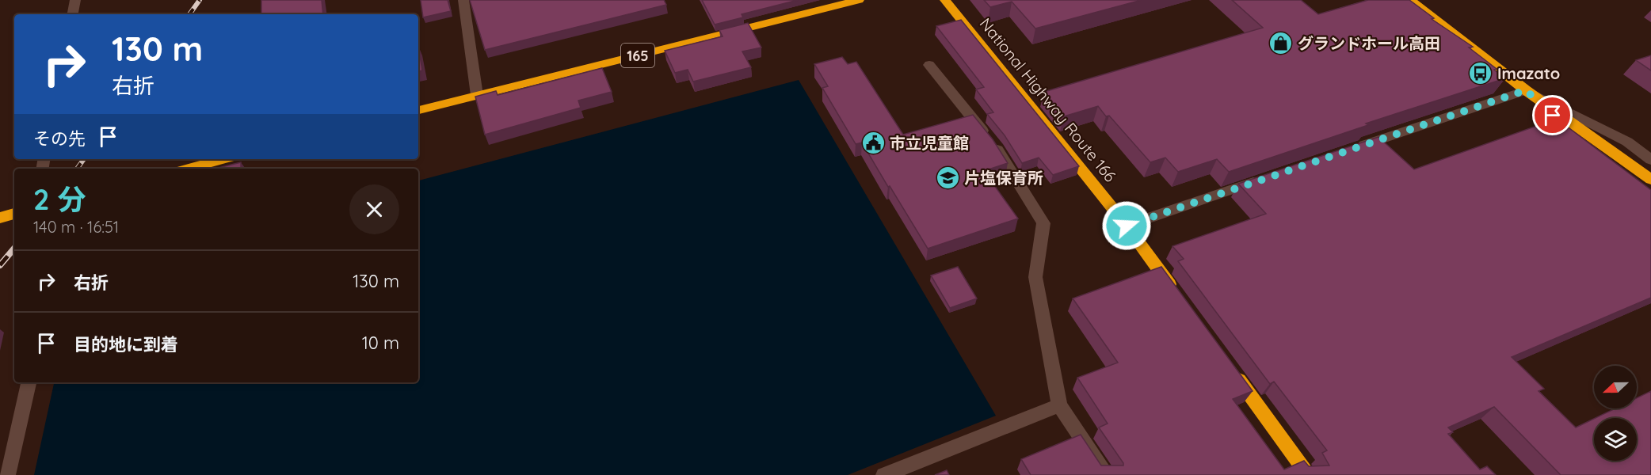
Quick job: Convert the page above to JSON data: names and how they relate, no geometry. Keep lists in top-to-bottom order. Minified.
{"streets":{"highway":["165","National Highway Route 166"]},"places":{"shop":["グランドホール高田"],"bus stop":["Imazato"],"public building":["市立児童館"],"school or university":["片塩保育所"]},"north":"left","page":{"turn":["130 m","右折"],"then":"その先","heading":["2 分","140 m · 16:51"],"list":[{"name":"右折","value":"130 m"},{"name":"目的地に到着","value":"10 m"}]}}
